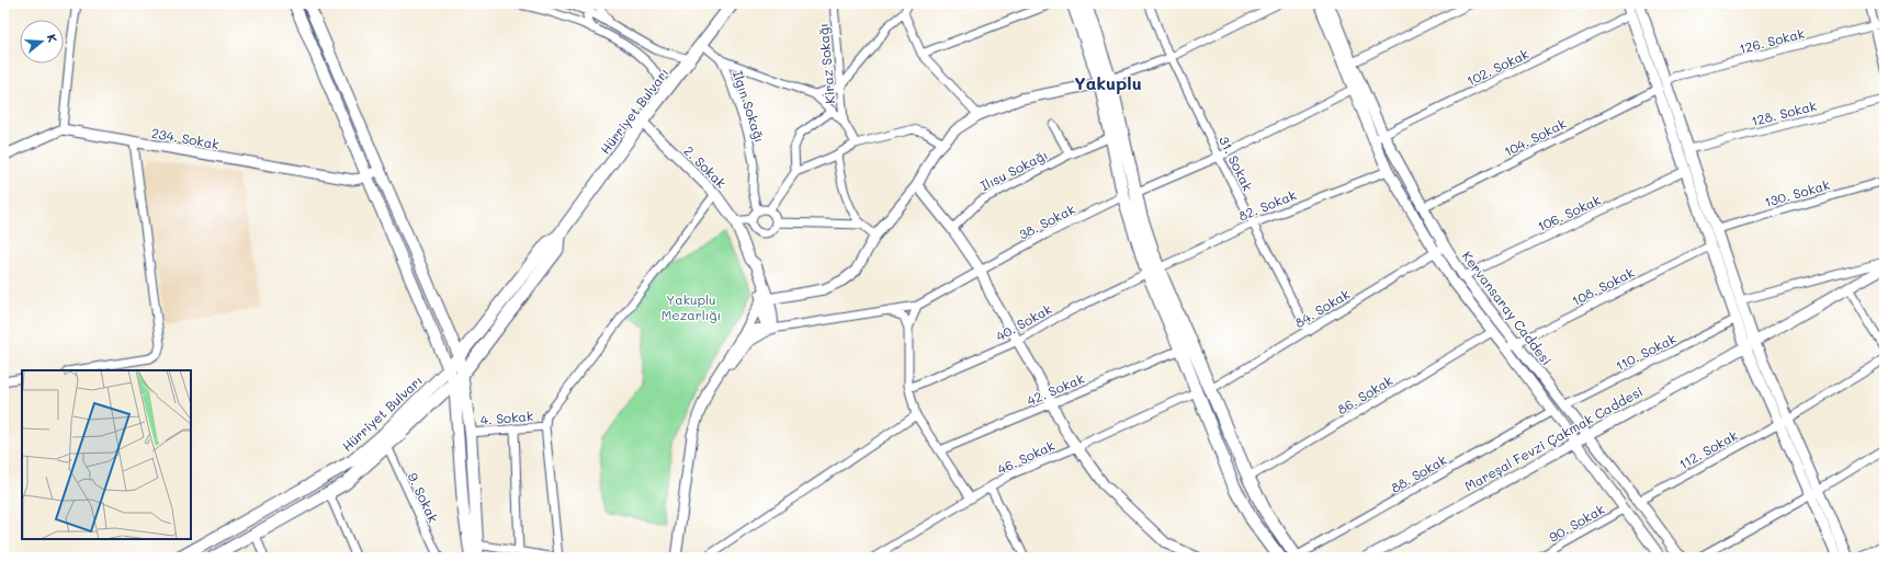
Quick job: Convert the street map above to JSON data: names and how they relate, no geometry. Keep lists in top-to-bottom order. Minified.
{"streets":{"main road":["Hürriyet Bulvarı"],"street":["126. Sokak","Kiraz Sokağı","102. Sokak","Ilgın Sokağı","128. Sokak","104. Sokak","234. Sokak","31. Sokak","2. Sokak","Ilısu Sokağı","130. Sokak","82. Sokak","106. Sokak","38. Sokak","108. Sokak","84. Sokak","Kervansaray Caddesi","40. Sokak","110. Sokak","42. Sokak","86. Sokak","4. Sokak","Mareşal Fevzi Çakmak Caddesi","112. Sokak","46. Sokak","88. Sokak","9. Sokak","90. Sokak"]},"crossings":[["126. Sokak","104. Sokak"],["102. Sokak","Kervansaray Caddesi"],["Ilgın Sokağı","Hürriyet Bulvarı"],["Hürriyet Bulvarı","2. Sokak"],["Hürriyet Bulvarı","9. Sokak"],["104. Sokak","Kervansaray Caddesi"],["31. Sokak","82. Sokak"],["31. Sokak","84. Sokak"],["82. Sokak","Kervansaray Caddesi"],["82. Sokak","40. Sokak"],["106. Sokak","Kervansaray Caddesi"],["108. Sokak","Kervansaray Caddesi"],["84. Sokak","Kervansaray Caddesi"],["Kervansaray Caddesi","110. Sokak"],["Kervansaray Caddesi","86. Sokak"],["Kervansaray Caddesi","Mareşal Fevzi Çakmak Caddesi"],["Kervansaray Caddesi","112. Sokak"],["Kervansaray Caddesi","88. Sokak"],["Kervansaray Caddesi","90. Sokak"]],"districts":["Yakuplu"],"parks":["Yakuplu Mezarlığı"],"north":"right"}
